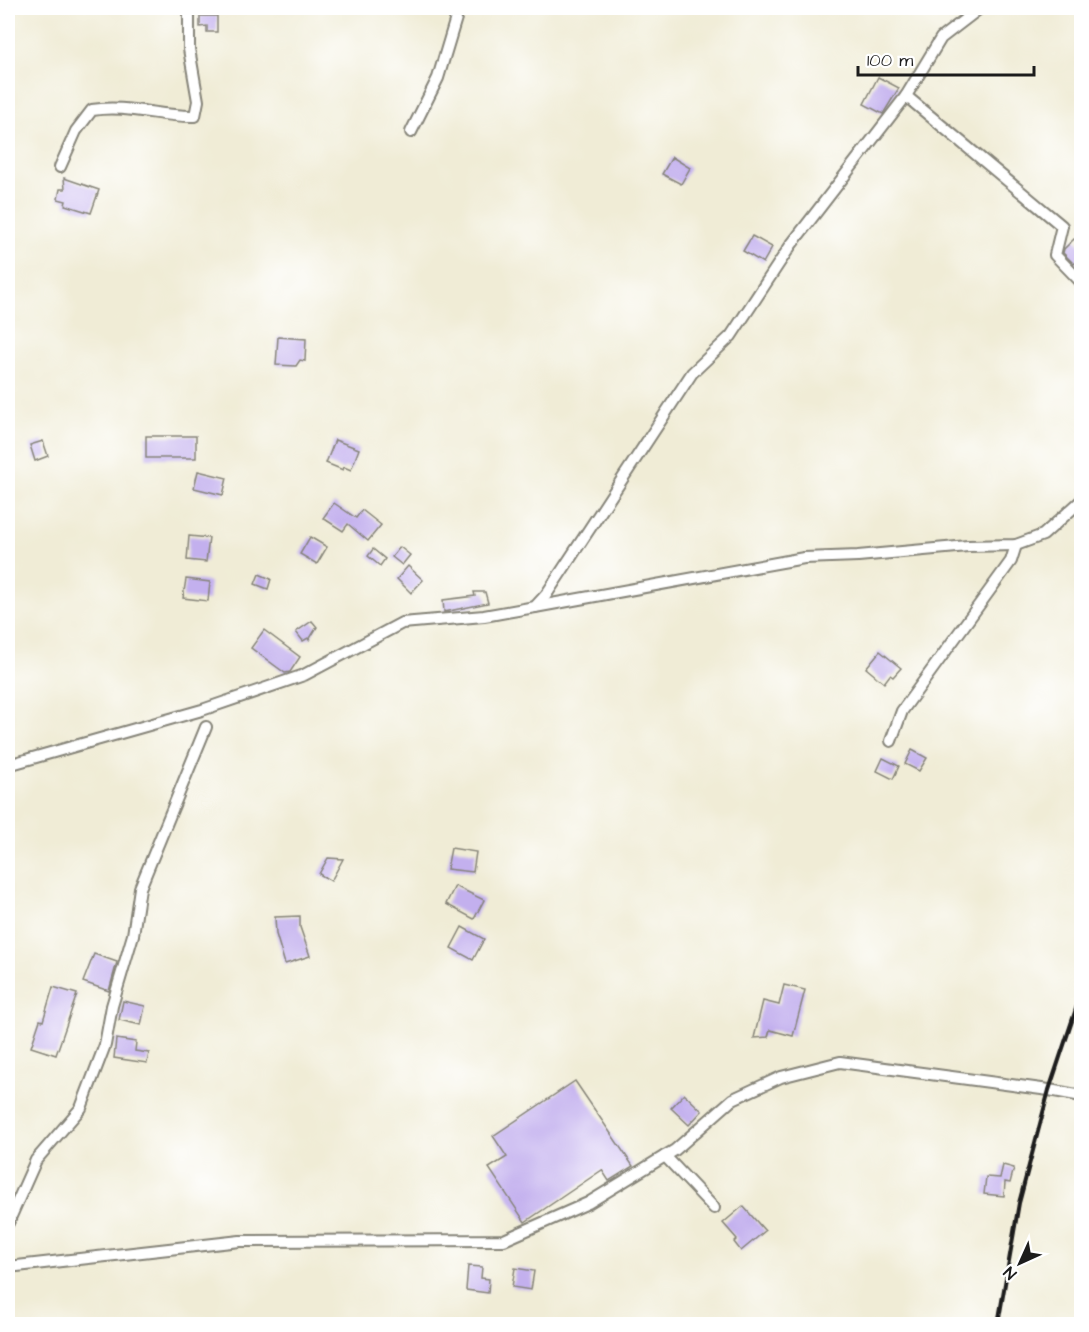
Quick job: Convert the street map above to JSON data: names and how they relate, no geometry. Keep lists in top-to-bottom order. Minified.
{"scale_bar":"100 m","north":"bottom left"}
